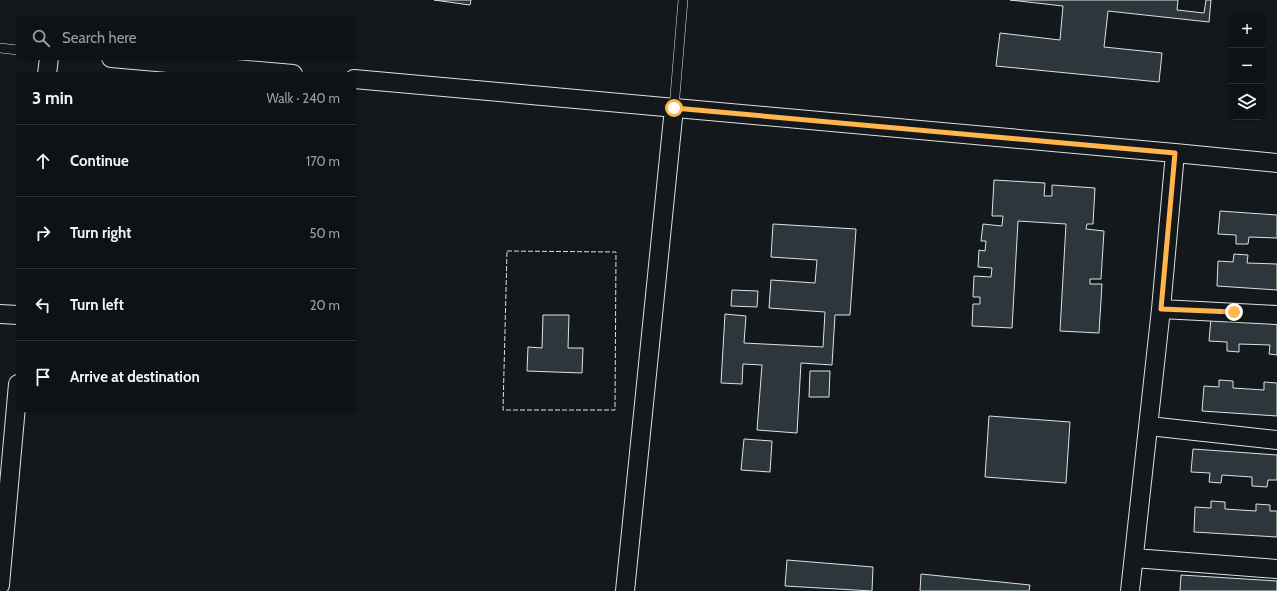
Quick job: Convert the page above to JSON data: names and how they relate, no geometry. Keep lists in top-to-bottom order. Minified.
{"page":{"map_buttons":["+","−"],"search":"Search here","heading":["3 min","Walk · 240 m"],"list":[["Continue","170 m"],["Turn right","50 m"],["Turn left","20 m"],"Arrive at destination"]}}
